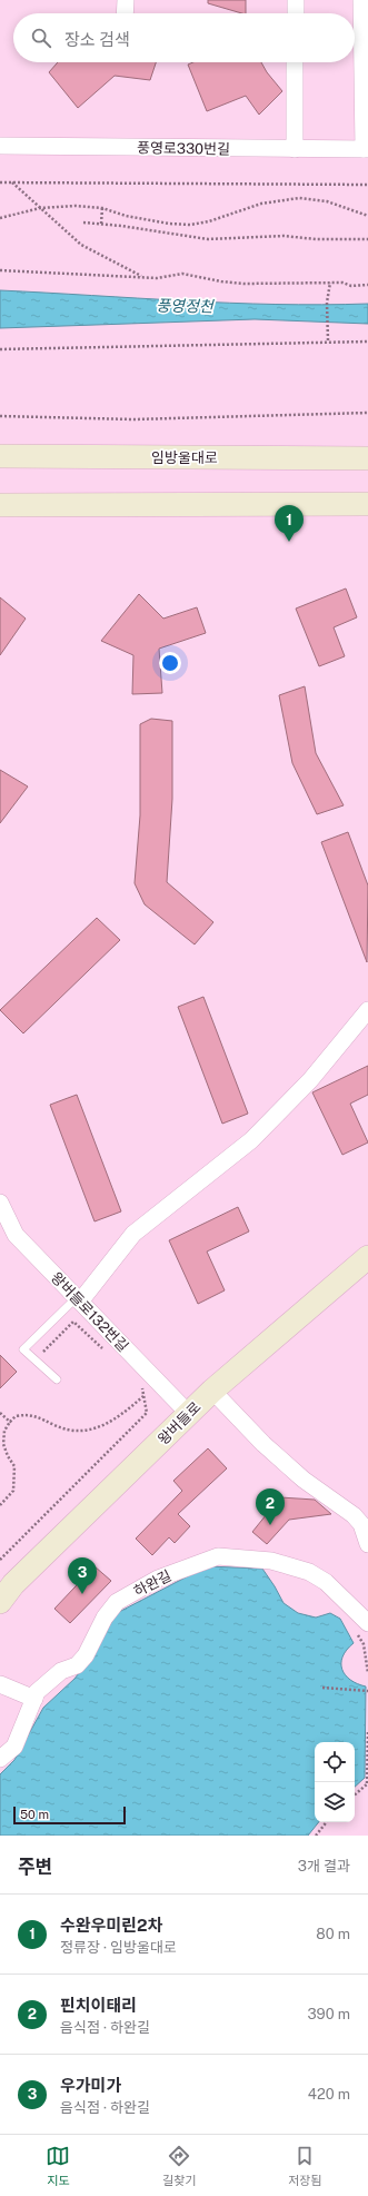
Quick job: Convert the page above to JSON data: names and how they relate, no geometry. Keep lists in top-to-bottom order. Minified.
{"streets":{"main road":["임방울대로","왕버들로"],"street":["풍영로330번길","왕버들로132번길","하완길"]},"crossings":[["왕버들로132번길","왕버들로"]],"water":["풍영정천"],"scale_bar":"50 m","page":{"search":"장소 검색","pins":["1","2","3"],"scale":"50 m","heading":["주변","3개 결과"],"list":[{"mark":"1","name":"수완우미린2차","note":"정류장 · 임방울대로","value":"80 m"},{"mark":"2","name":"핀치이태리","note":"음식점 · 하완길","value":"390 m"},{"mark":"3","name":"우가미가","note":"음식점 · 하완길","value":"420 m"}],"nav":["지도","길찾기","저장됨"]}}
